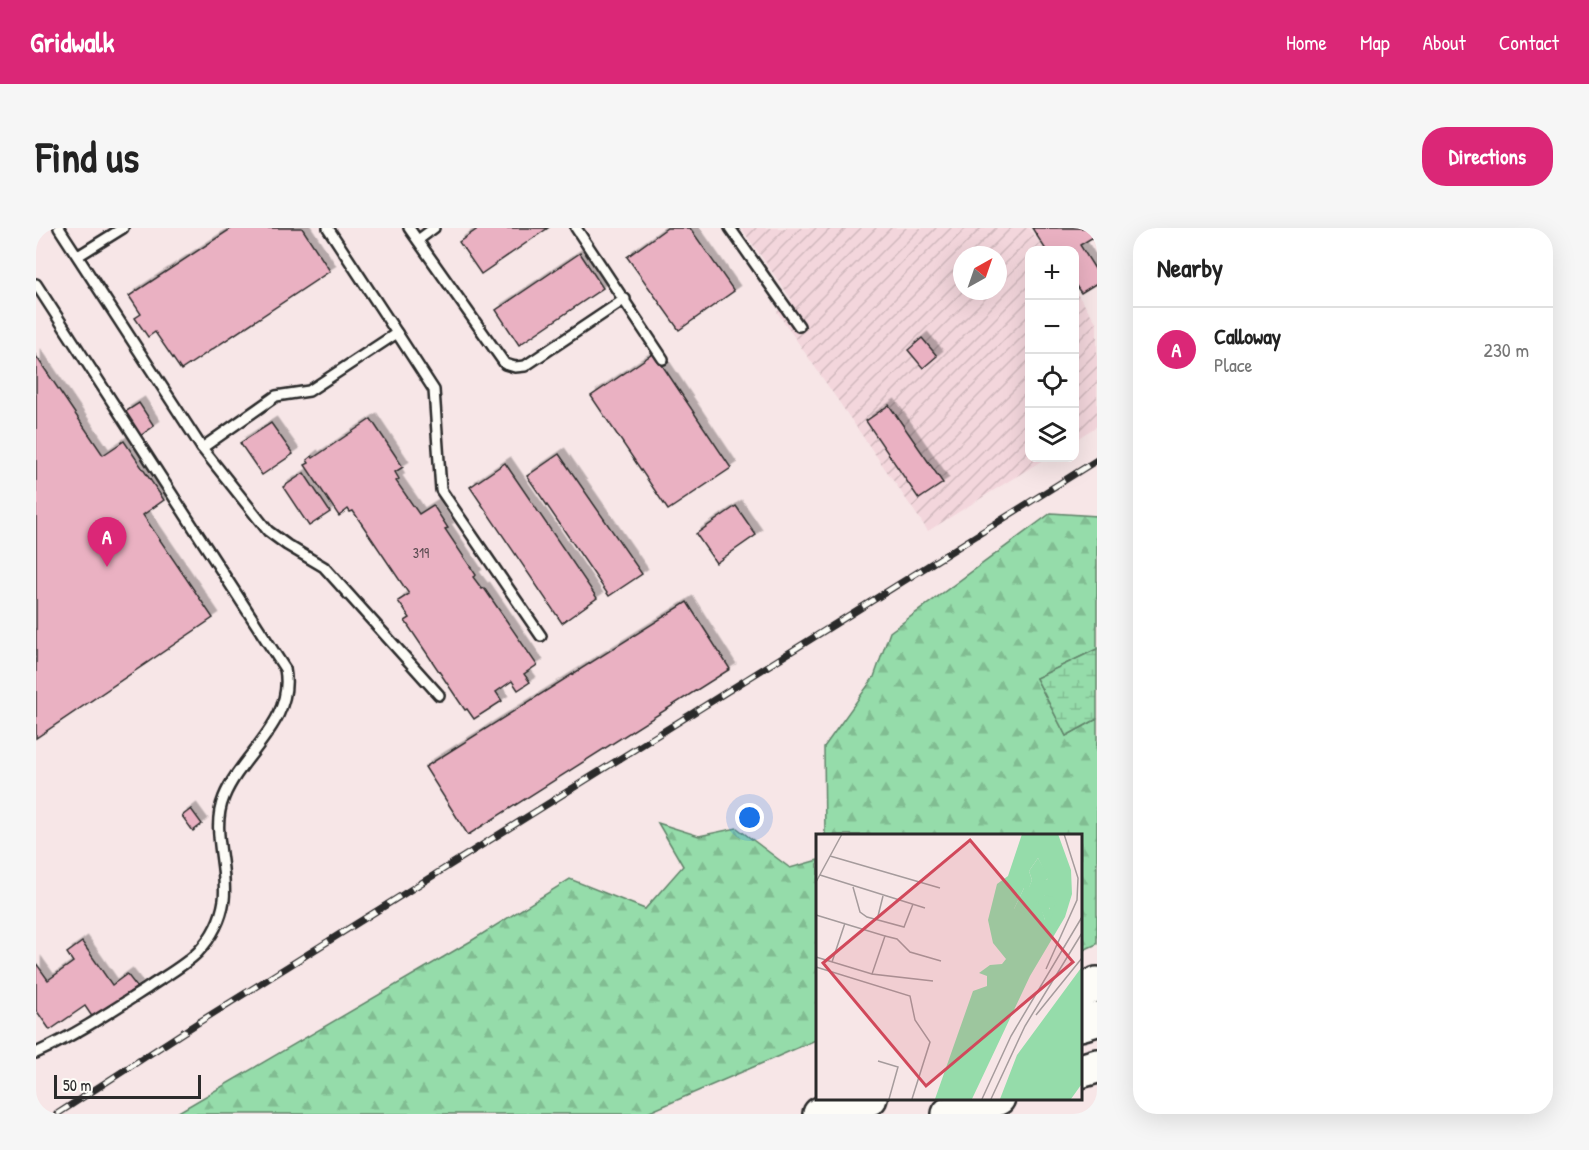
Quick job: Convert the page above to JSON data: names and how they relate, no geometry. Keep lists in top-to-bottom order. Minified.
{"house_numbers":["319"],"scale_bar":"50 m","north":"top right","page":{"header":"Gridwalk","nav":["Home","Map","About","Contact"],"buttons":"Directions","title":"Find us","heading":"Nearby","map_buttons":["+","−"],"list":[{"mark":"A","name":"Calloway","note":"Place","value":"230 m"}],"pins":"A","scale":"50 m"}}
